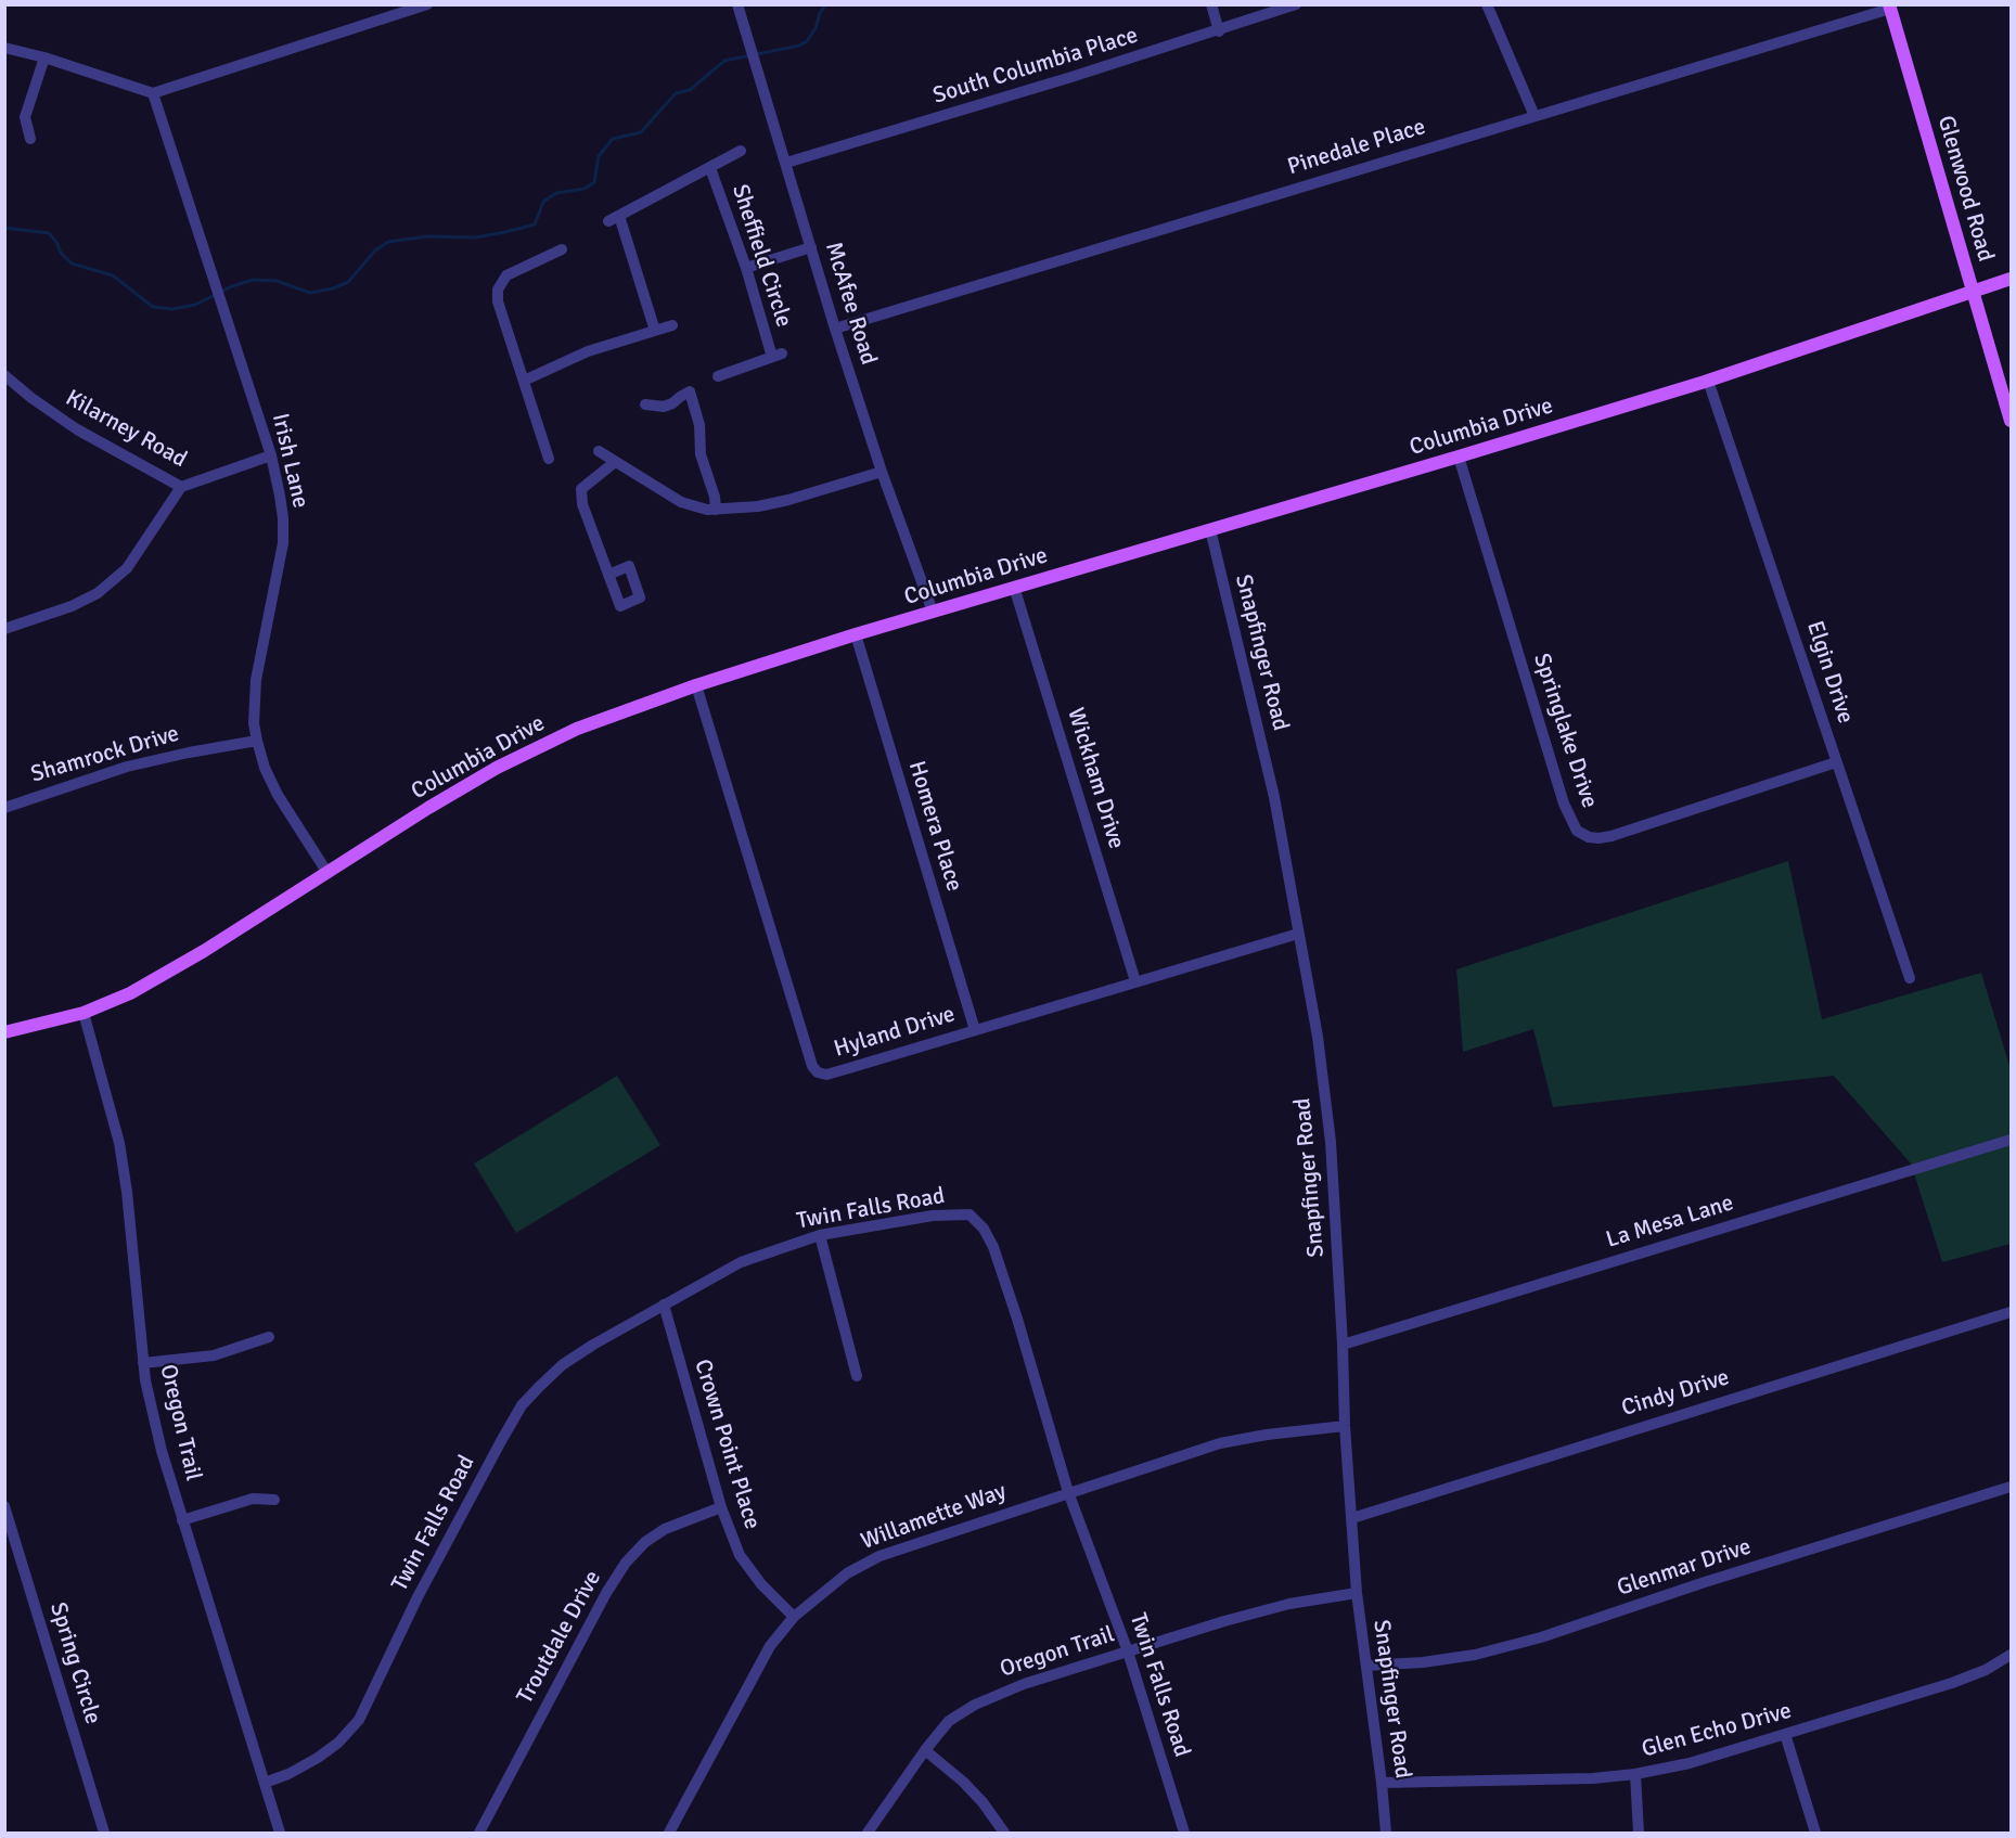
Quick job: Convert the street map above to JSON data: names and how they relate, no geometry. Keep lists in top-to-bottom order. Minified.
{"streets":{"main road":["Glenwood Road","Columbia Drive"],"street":["South Columbia Place","Pinedale Place","Sheffield Circle","McAfee Road","Kilarney Road","Irish Lane","Snapfinger Road","Elgin Drive","Springlake Drive","Shamrock Drive","Wickham Drive","Homera Place","Hyland Drive","Twin Falls Road","La Mesa Lane","Cindy Drive","Oregon Trail","Crown Point Place","Willamette Way","Glenmar Drive","Troutdale Drive","Spring Circle","Glen Echo Drive"]},"crossings":[["South Columbia Place","McAfee Road"],["Pinedale Place","Glenwood Road"],["Pinedale Place","McAfee Road"],["Glenwood Road","Columbia Drive"],["McAfee Road","Columbia Drive"],["Columbia Drive","Irish Lane"],["Columbia Drive","Snapfinger Road"],["Columbia Drive","Elgin Drive"],["Columbia Drive","Springlake Drive"],["Columbia Drive","Wickham Drive"],["Columbia Drive","Homera Place"],["Columbia Drive","Hyland Drive"],["Columbia Drive","Oregon Trail"],["Kilarney Road","Irish Lane"],["Irish Lane","Shamrock Drive"],["Snapfinger Road","Hyland Drive"],["Snapfinger Road","La Mesa Lane"],["Snapfinger Road","Cindy Drive"],["Snapfinger Road","Oregon Trail"],["Snapfinger Road","Willamette Way"],["Snapfinger Road","Glenmar Drive"],["Snapfinger Road","Glen Echo Drive"],["Elgin Drive","Springlake Drive"],["Wickham Drive","Hyland Drive"],["Homera Place","Hyland Drive"],["Twin Falls Road","Oregon Trail"],["Twin Falls Road","Crown Point Place"],["Twin Falls Road","Willamette Way"],["Crown Point Place","Willamette Way"],["Crown Point Place","Troutdale Drive"]]}
